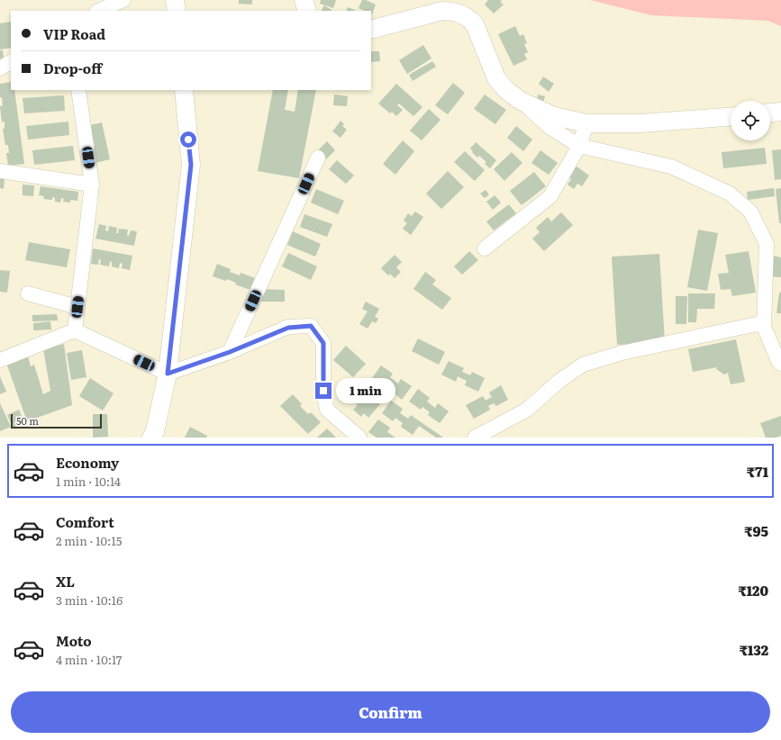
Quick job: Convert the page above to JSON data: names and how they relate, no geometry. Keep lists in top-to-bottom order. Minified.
{"scale_bar":"50 m","page":{"banner":["VIP Road","Drop-off"],"bubble":"1 min","scale":"50 m","list":[{"name":"Economy","note":"1 min · 10:14","value":"₹71"},{"name":"Comfort","note":"2 min · 10:15","value":"₹95"},{"name":"XL","note":"3 min · 10:16","value":"₹120"},{"name":"Moto","note":"4 min · 10:17","value":"₹132"}],"buttons":"Confirm"}}
